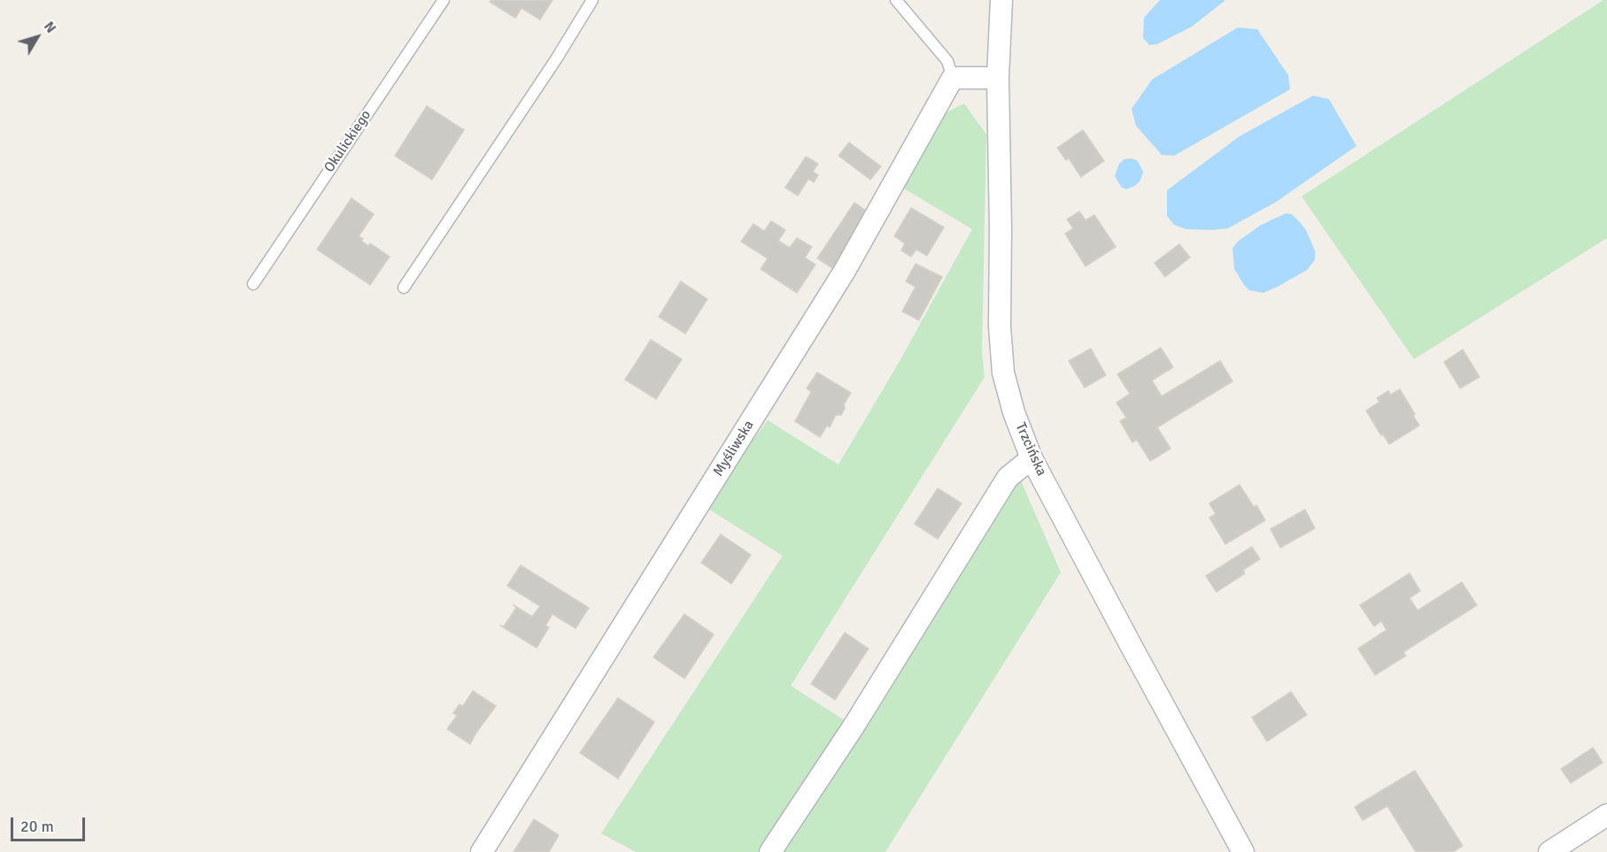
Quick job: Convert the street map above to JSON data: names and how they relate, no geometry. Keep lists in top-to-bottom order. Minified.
{"streets":{"street":["Myśliwska","Trzcińska"],"lane":["Okulickiego"]},"scale_bar":"20 m","north":"top right"}
